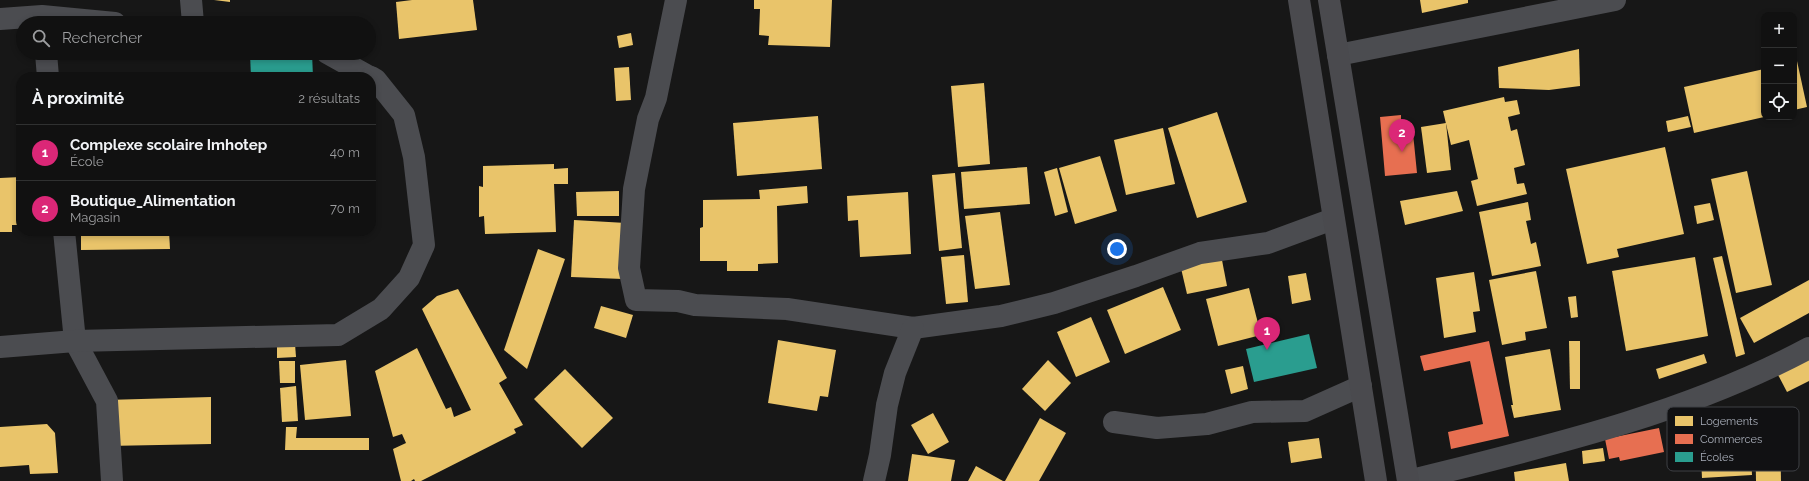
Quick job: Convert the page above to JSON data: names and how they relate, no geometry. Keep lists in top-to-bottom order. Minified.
{"legend":["Logements","Commerces","Écoles"],"page":{"map_buttons":["+","−"],"search":"Rechercher","heading":["À proximité","2 résultats"],"pins":["2","1"],"list":[{"mark":"1","name":"Complexe scolaire Imhotep","note":"École","value":"40 m"},{"mark":"2","name":"Boutique_Alimentation","note":"Magasin","value":"70 m"}]}}
